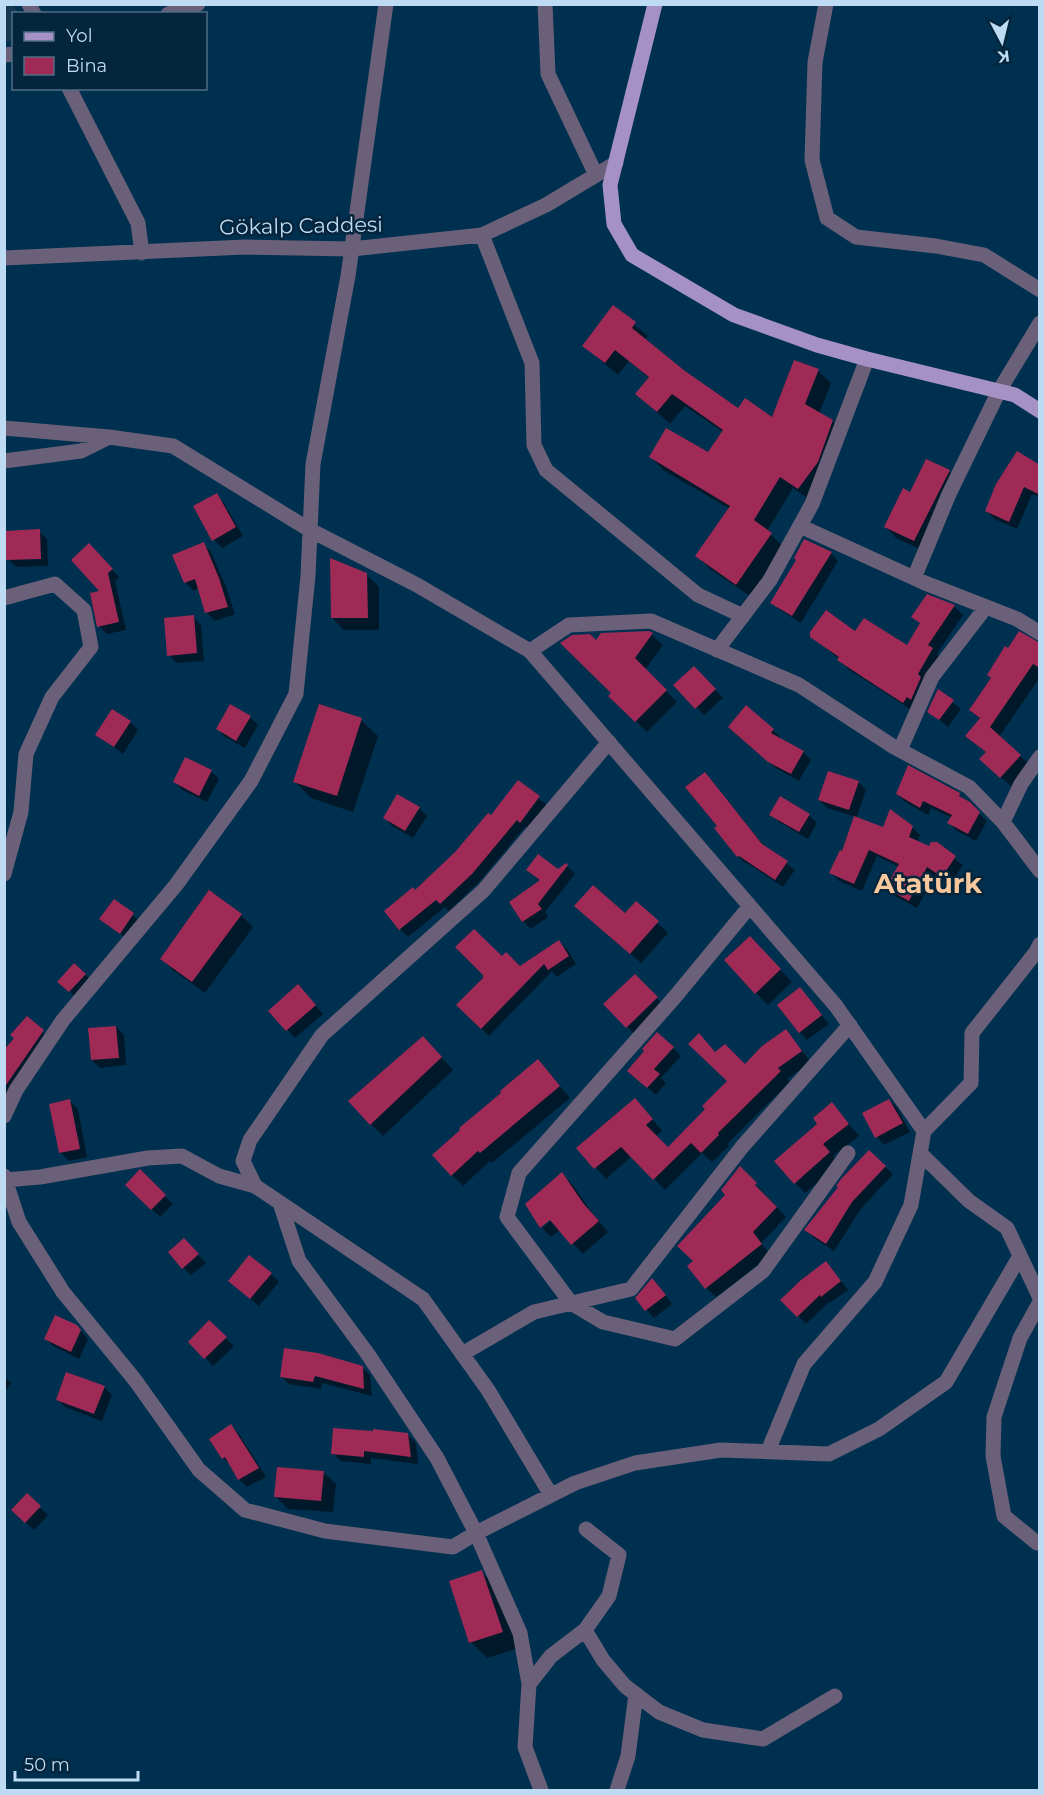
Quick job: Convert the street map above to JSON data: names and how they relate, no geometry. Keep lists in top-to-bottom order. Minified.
{"streets":{"street":["Gökalp Caddesi"]},"districts":["Atatürk"],"legend":["Yol","Bina"],"scale_bar":"50 m","north":"bottom"}
